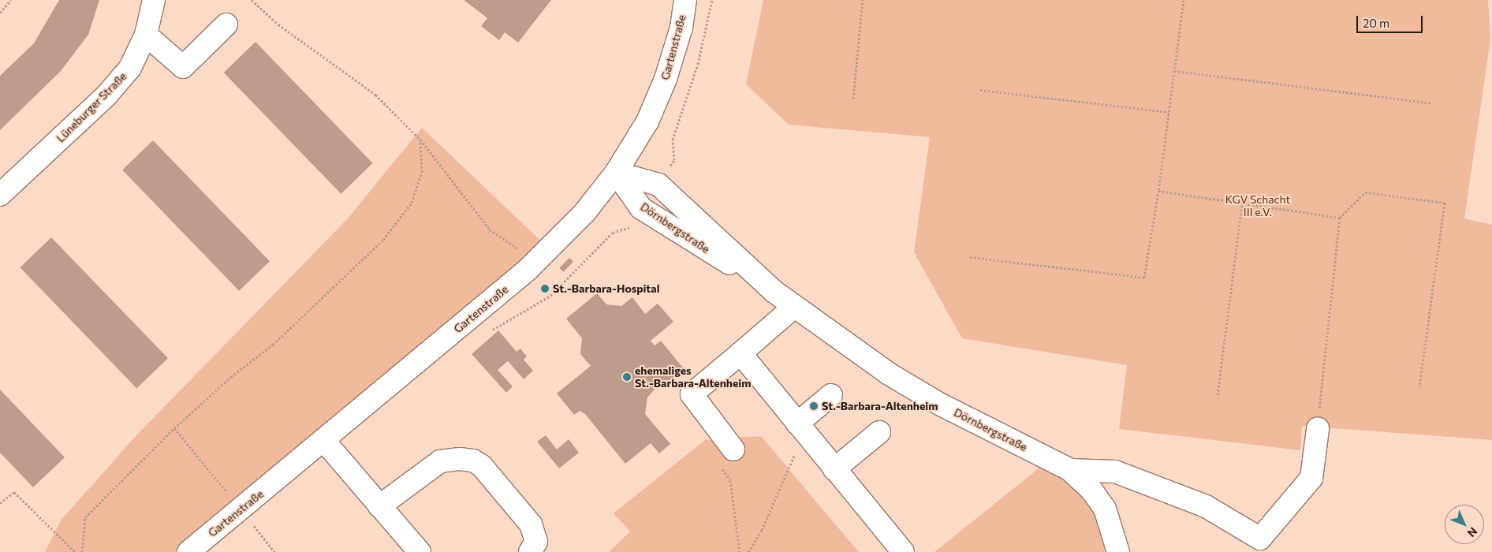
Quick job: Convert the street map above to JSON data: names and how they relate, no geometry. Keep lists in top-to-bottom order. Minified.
{"streets":{"street":["Gartenstraße","Lüneburger Straße","Dörnbergstraße"]},"crossings":[["Gartenstraße","Dörnbergstraße"]],"parks":["KGV Schacht III e.V."],"places":["St.-Barbara-Hospital","ehemaliges St.-Barbara-Altenheim","St.-Barbara-Altenheim"],"scale_bar":"20 m","north":"bottom right"}
